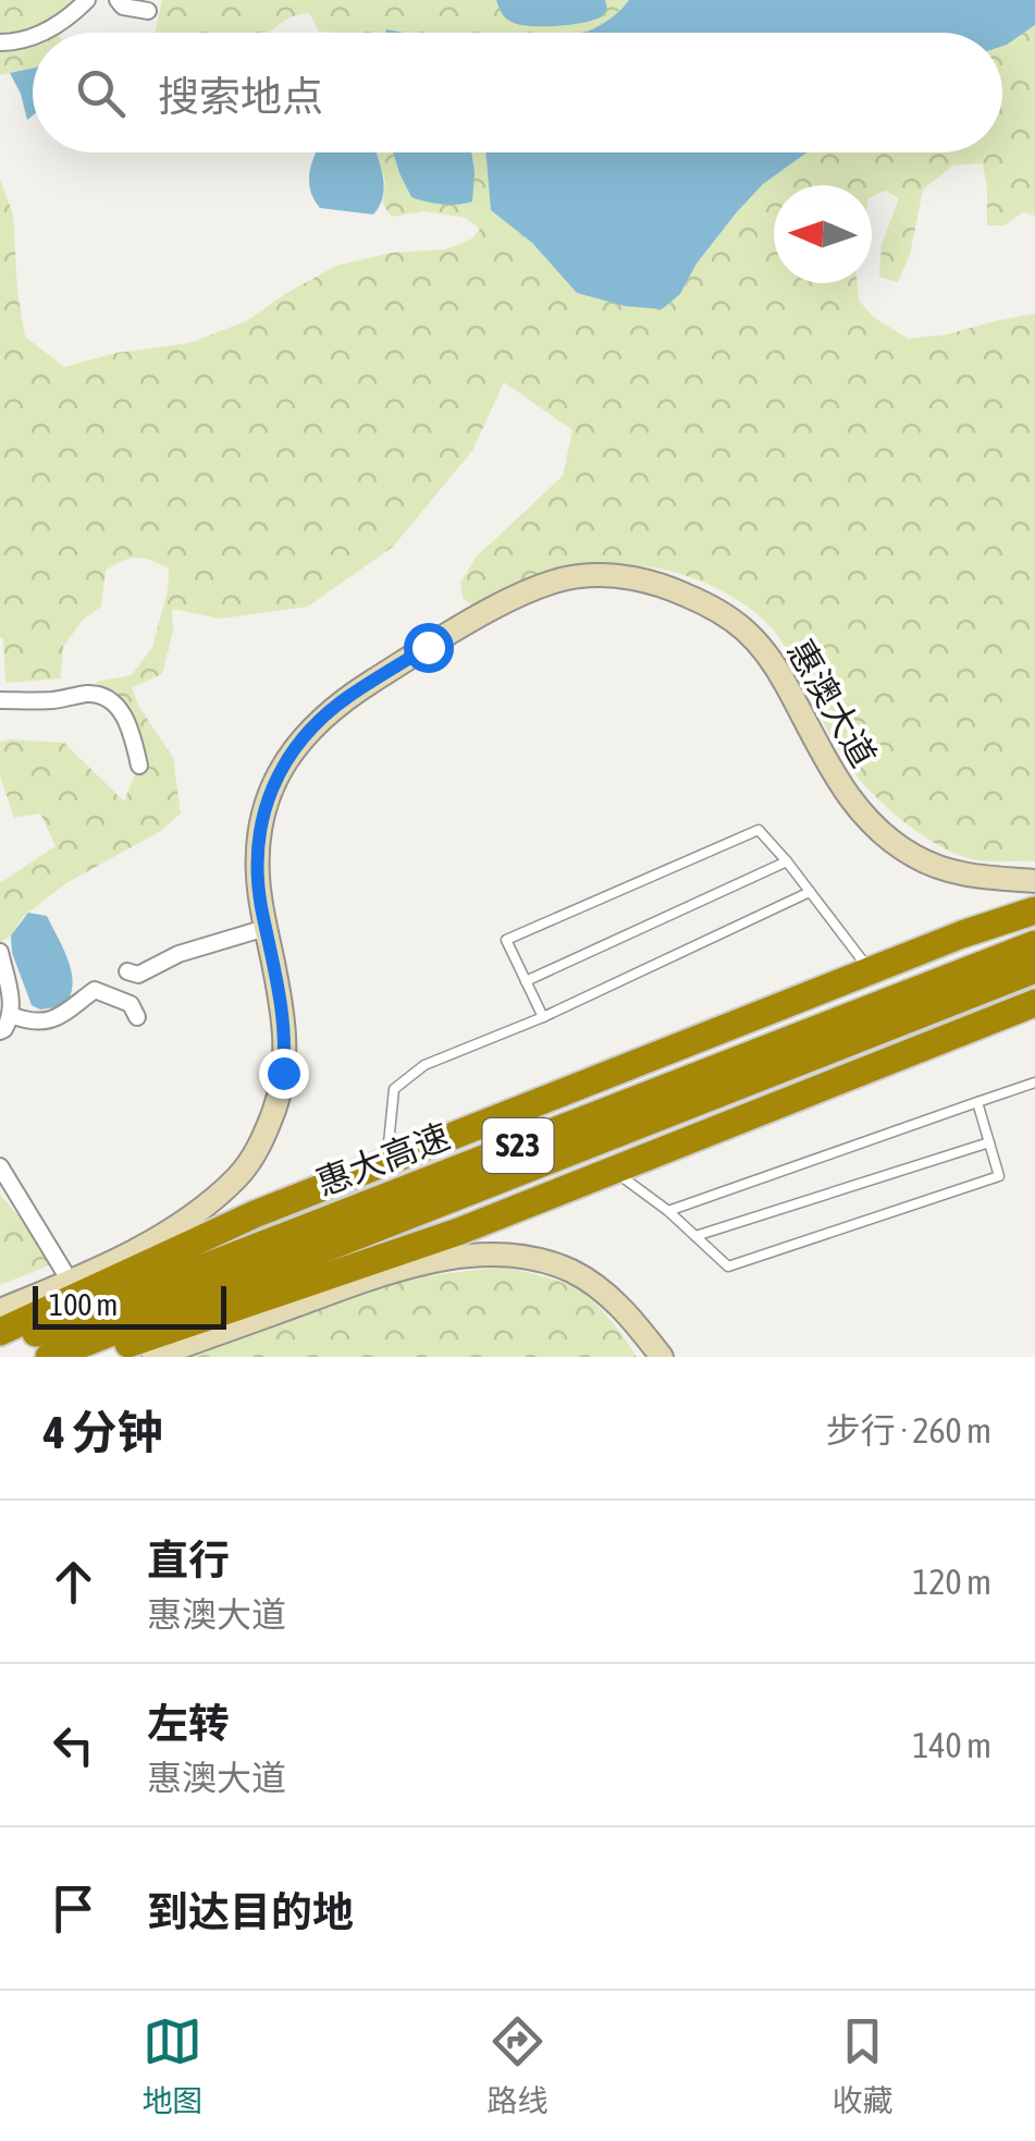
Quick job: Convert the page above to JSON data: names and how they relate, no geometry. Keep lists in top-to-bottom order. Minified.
{"streets":{"highway":["S23","惠大高速"],"street":["惠澳大道"]},"scale_bar":"100 m","north":"left","page":{"search":"搜索地点","scale":"100 m","heading":["4 分钟","步行 · 260 m"],"list":[["直行","惠澳大道","120 m"],["左转","惠澳大道","140 m"],"到达目的地"],"nav":["地图","路线","收藏"]}}
